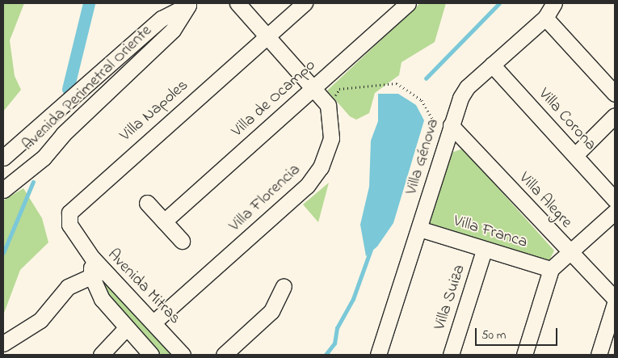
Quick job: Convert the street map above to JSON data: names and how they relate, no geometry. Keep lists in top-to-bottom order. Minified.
{"streets":{"street":["Avenida Perimetral Oriente","Villa de Ocampo","Villa Napoles","Villa Corona","Villa Génova","Villa Florencia","Villa Alegre","Villa Franca","Avenida Mitras","Villa Suiza"]},"crossings":[["Villa Napoles","Avenida Mitras"],["Villa Corona","Villa Génova"],["Villa Génova","Villa Alegre"],["Villa Génova","Villa Franca"],["Villa Florencia","Avenida Mitras"],["Villa Franca","Villa Suiza"]],"scale_bar":"50 m"}
